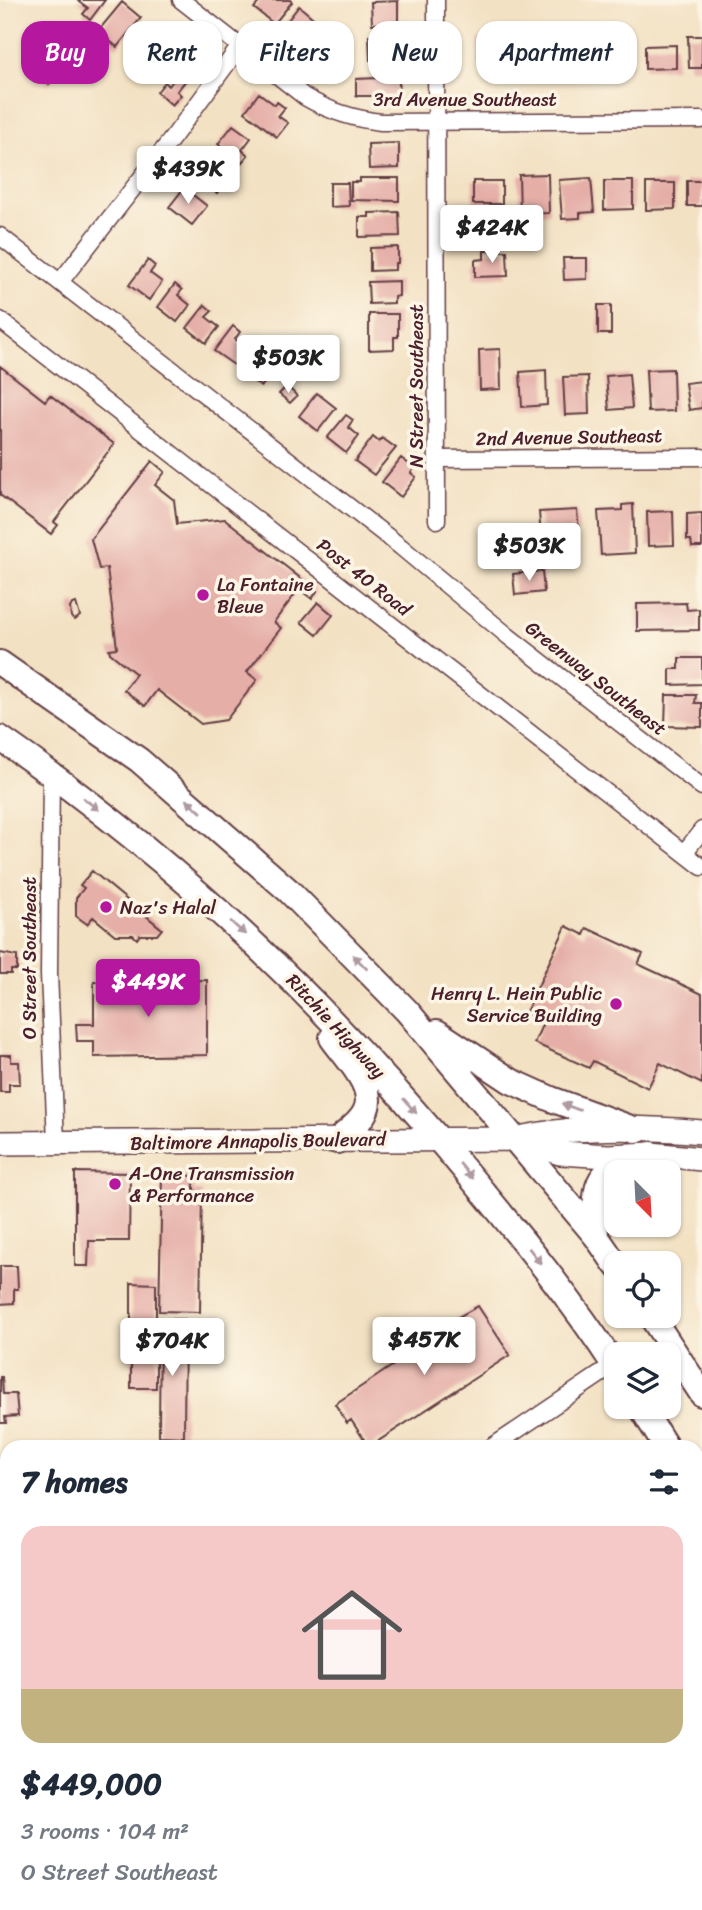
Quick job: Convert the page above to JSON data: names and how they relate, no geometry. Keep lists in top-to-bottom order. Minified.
{"streets":{"main road":["Ritchie Highway","Baltimore Annapolis Boulevard"],"street":["3rd Avenue Southeast","N Street Southeast","2nd Avenue Southeast","Post 40 Road","Greenway Southeast","O Street Southeast"]},"crossings":[["3rd Avenue Southeast","N Street Southeast"],["N Street Southeast","2nd Avenue Southeast"],["O Street Southeast","Ritchie Highway"],["O Street Southeast","Baltimore Annapolis Boulevard"],["Ritchie Highway","Baltimore Annapolis Boulevard"]],"places":["La Fontaine Bleue","Naz's Halal","Henry L. Hein Public Service Building","A-One Transmission & Performance"],"north":"bottom right","page":{"chip":["Buy","Rent","Filters","New","Apartment"],"price":["$439K","$424K","$503K","$503K","$449K","$457K","$704K"],"heading":"7 homes","list":[{"name":"$449,000","note":"3 rooms · 104 m² · O Street Southeast"}]}}
